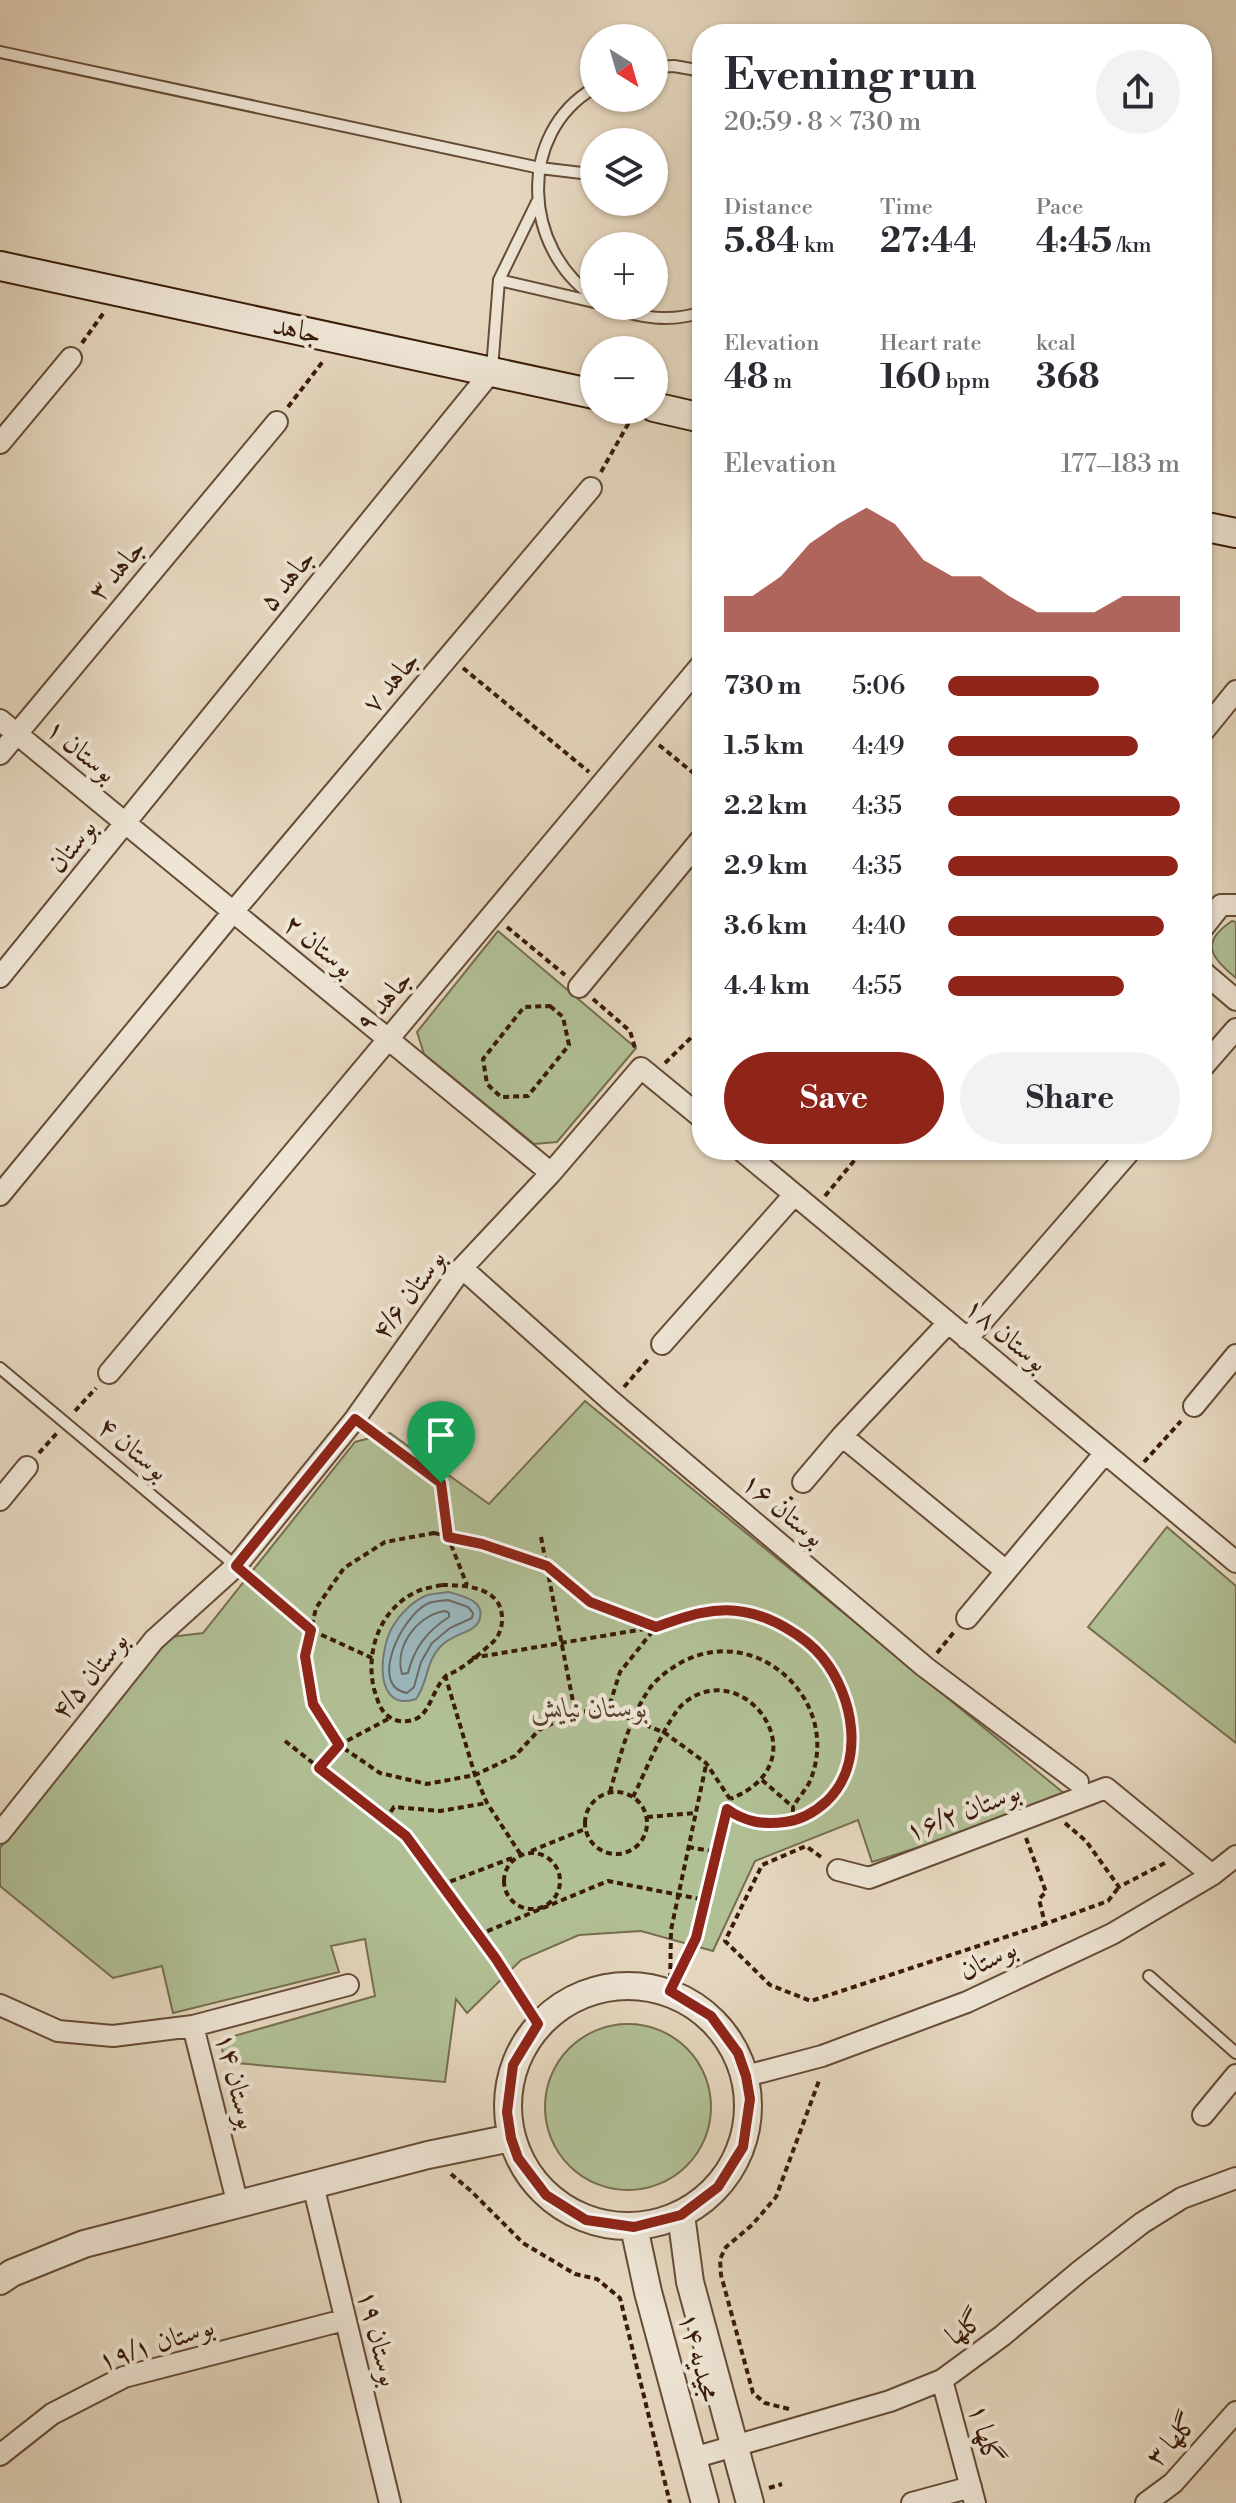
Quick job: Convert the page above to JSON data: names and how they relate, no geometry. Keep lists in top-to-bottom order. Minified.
{"streets":{"main road":["جاهد"],"street":["جاهد ۳","جاهد ۵","جاهد ۷","بوستان ۱","بوستان","بوستان ۲","جاهد ۹","بوستان ۴/۶","بوستان ۱۸","بوستان ۱۶","بوستان ۴/۵","بوستان ۱۶/۲","بوستان ۱۴","گلها","بوستان ۱۹","بوستان ۱۹/۱","مجیدیه ۱۴","گلها ۱","گلها ۳"],"lane":["بوستان ۴"]},"crossings":[["جاهد","جاهد ۵"],["جاهد ۳","بوستان ۱"],["جاهد ۵","بوستان ۱"],["جاهد ۵","بوستان"],["جاهد ۵","بوستان ۲"],["جاهد ۷","بوستان ۲"],["بوستان ۱","بوستان"],["بوستان ۱","بوستان ۲"],["بوستان","بوستان ۲"],["بوستان","مجیدیه ۱۴"],["بوستان ۲","جاهد ۹"],["بوستان ۲","بوستان ۴/۶"],["بوستان ۴/۶","بوستان ۴"],["بوستان ۴/۶","بوستان ۱۶"],["بوستان ۴/۶","بوستان ۴/۵"],["بوستان ۴","بوستان ۴/۵"],["گلها","مجیدیه ۱۴"],["گلها","گلها ۱"],["بوستان ۱۹","بوستان ۱۹/۱"]],"parks":["بوستان نیایش"],"north":"bottom right","page":{"map_buttons":["+","−"],"heading":["Evening run","20:59 · 8 × 730 m"],"stats":[["Distance","5.84 km"],["Time","27:44"],["Pace","4:45 /km"],["Elevation","48 m"],["Heart rate","160 bpm"],["kcal","368"]],"chart":["Elevation","177–183 m"],"list":[{"name":"730 m","note":"5:06"},{"name":"1.5 km","note":"4:49"},{"name":"2.2 km","note":"4:35"},{"name":"2.9 km","note":"4:35"},{"name":"3.6 km","note":"4:40"},{"name":"4.4 km","note":"4:55"}],"buttons":["Save","Share"]}}
